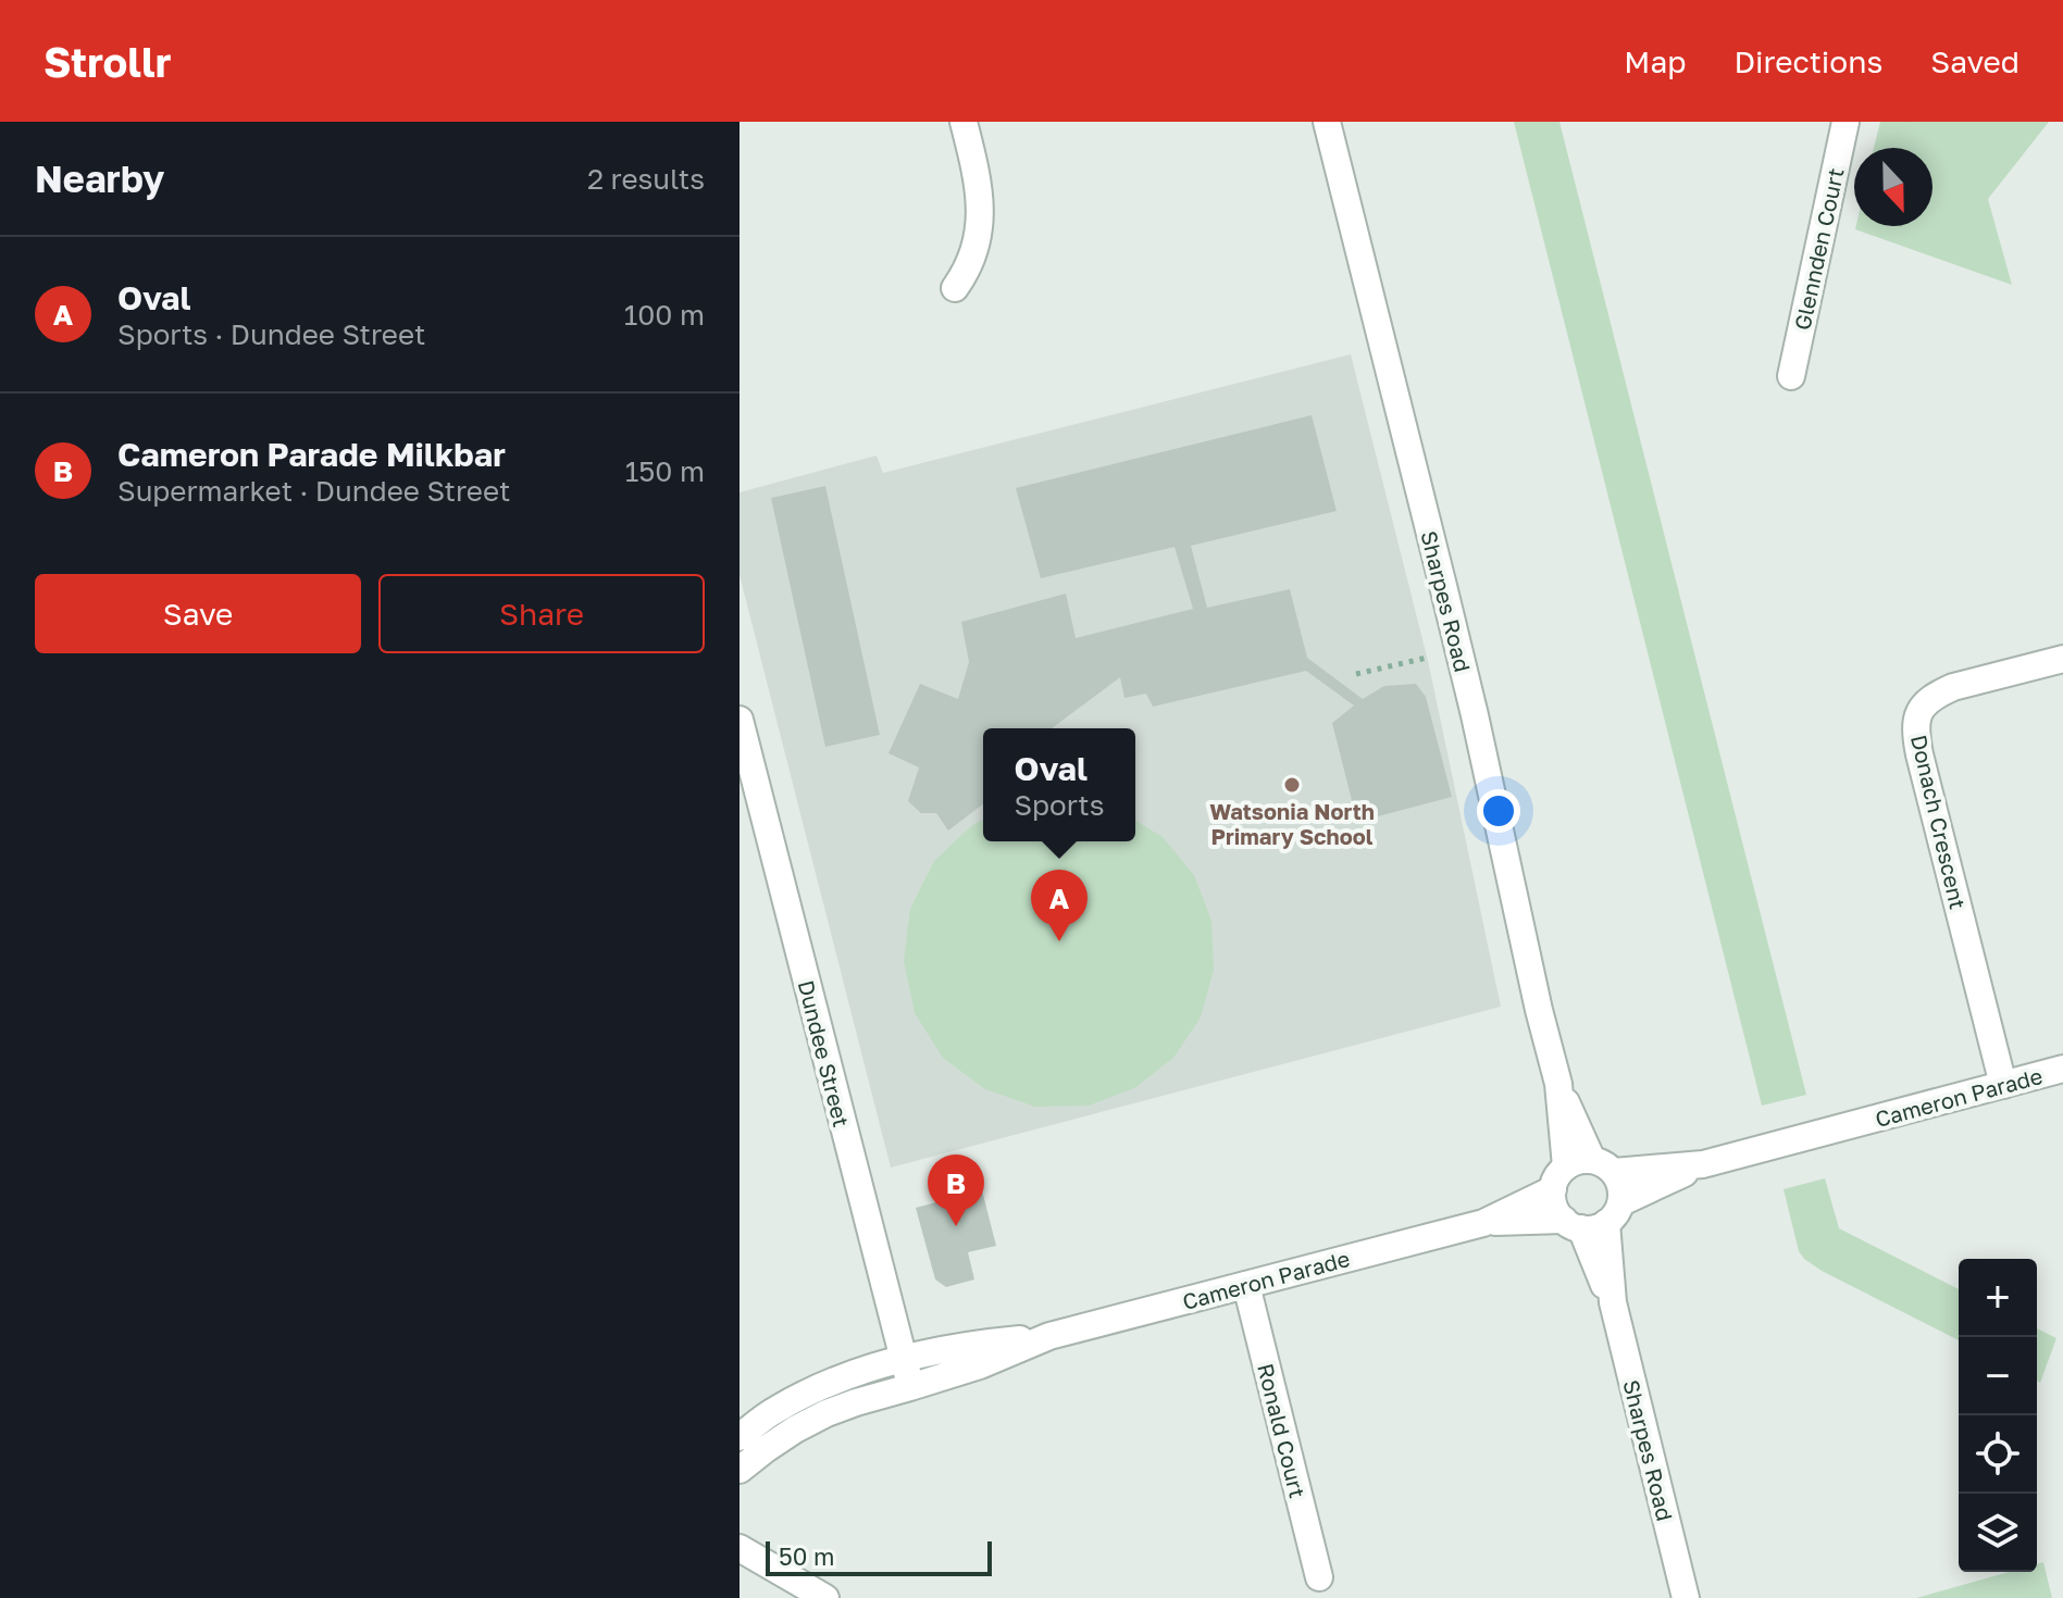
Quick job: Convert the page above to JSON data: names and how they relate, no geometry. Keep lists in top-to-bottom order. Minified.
{"streets":{"street":["Glennden Court","Sharpes Road","Donach Crescent","Dundee Street","Cameron Parade","Ronald Court"]},"crossings":[["Sharpes Road","Cameron Parade"],["Donach Crescent","Cameron Parade"],["Dundee Street","Cameron Parade"],["Cameron Parade","Ronald Court"]],"places":["Watsonia North Primary School"],"scale_bar":"50 m","north":"bottom","page":{"header":"Strollr","nav":["Map","Directions","Saved"],"heading":["Nearby","2 results"],"list":[{"mark":"A","name":"Oval","note":"Sports · Dundee Street","value":"100 m"},{"mark":"B","name":"Cameron Parade Milkbar","note":"Supermarket · Dundee Street","value":"150 m"}],"buttons":["Save","Share"],"popup":["Oval","Sports"],"pins":["A","B"],"map_buttons":["+","−"],"scale":"50 m"}}
